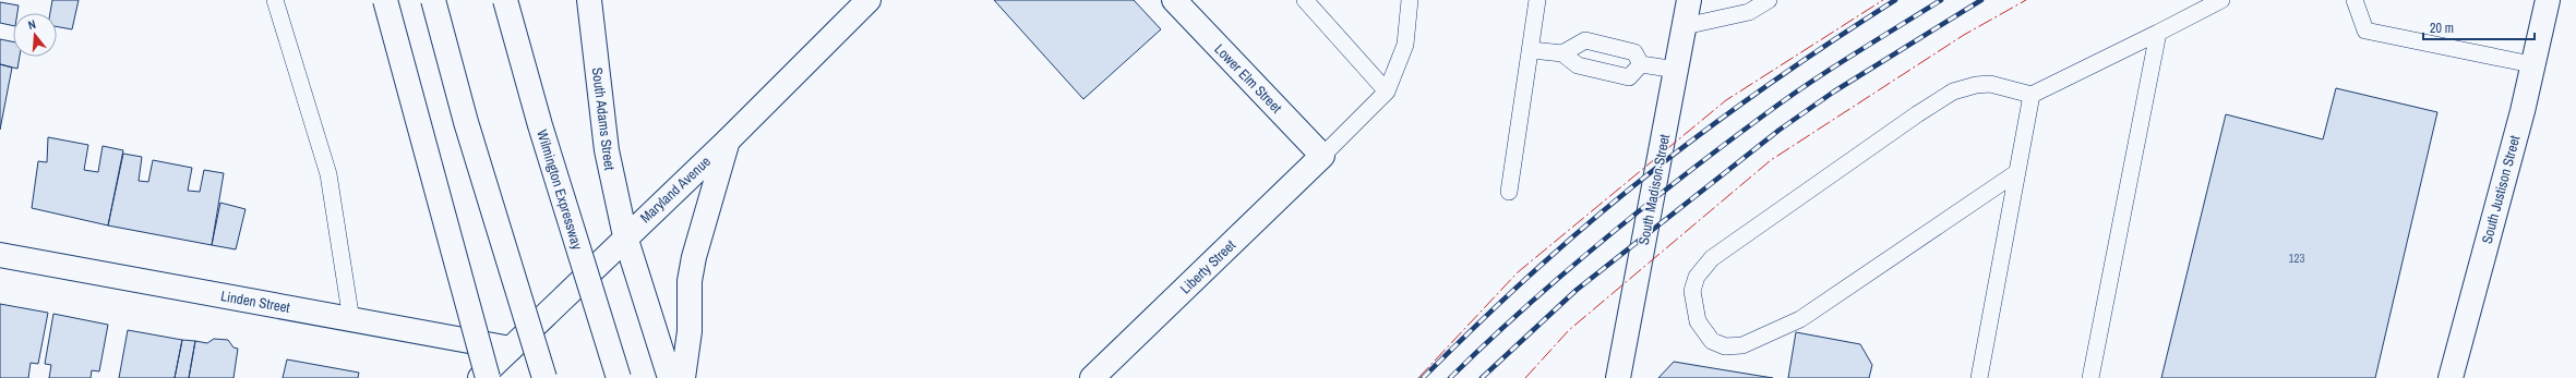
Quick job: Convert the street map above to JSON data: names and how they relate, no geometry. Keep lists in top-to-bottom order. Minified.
{"streets":{"main road":["Lower Elm Street","South Adams Street","Wilmington Expressway","Maryland Avenue","South Madison Street","South Justison Street","Liberty Street","Linden Street"]},"crossings":[["Lower Elm Street","Liberty Street"],["South Adams Street","Maryland Avenue"],["Maryland Avenue","Linden Street"]],"house_numbers":["123"],"scale_bar":"20 m","north":"top"}
